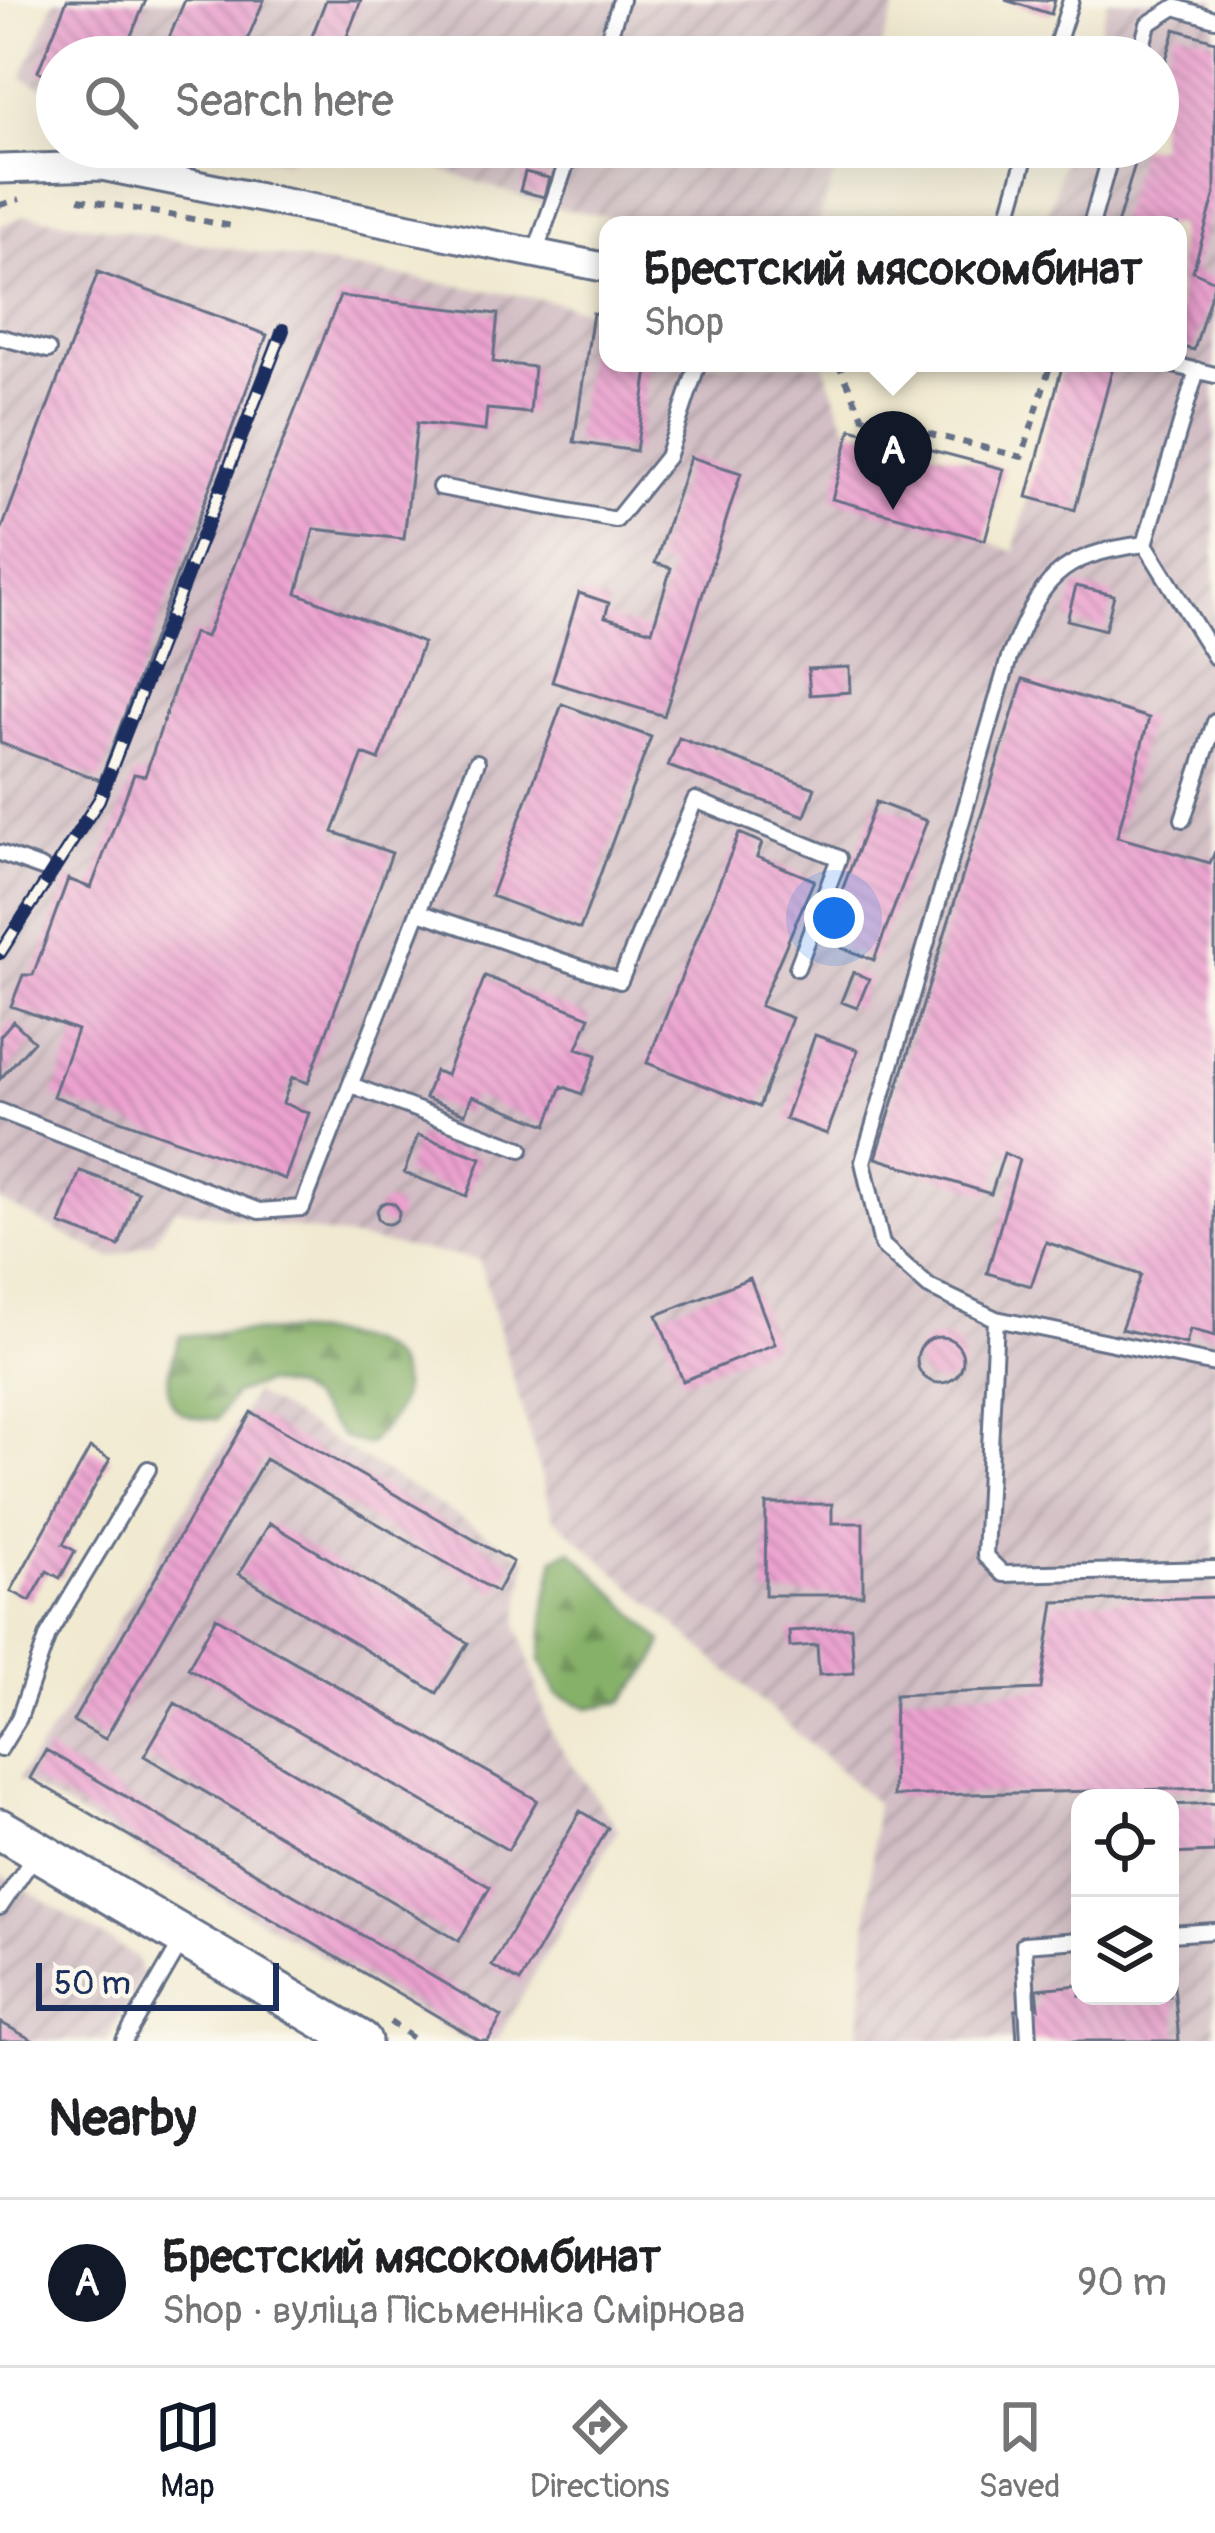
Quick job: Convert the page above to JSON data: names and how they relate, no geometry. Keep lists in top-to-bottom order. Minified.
{"scale_bar":"50 m","page":{"search":"Search here","popup":["Брестский мясокомбинат","Shop"],"pins":"A","scale":"50 m","heading":"Nearby","list":[{"mark":"A","name":"Брестский мясокомбинат","note":"Shop · вуліца Пісьменніка Смірнова","value":"90 m"}],"nav":["Map","Directions","Saved"]}}
